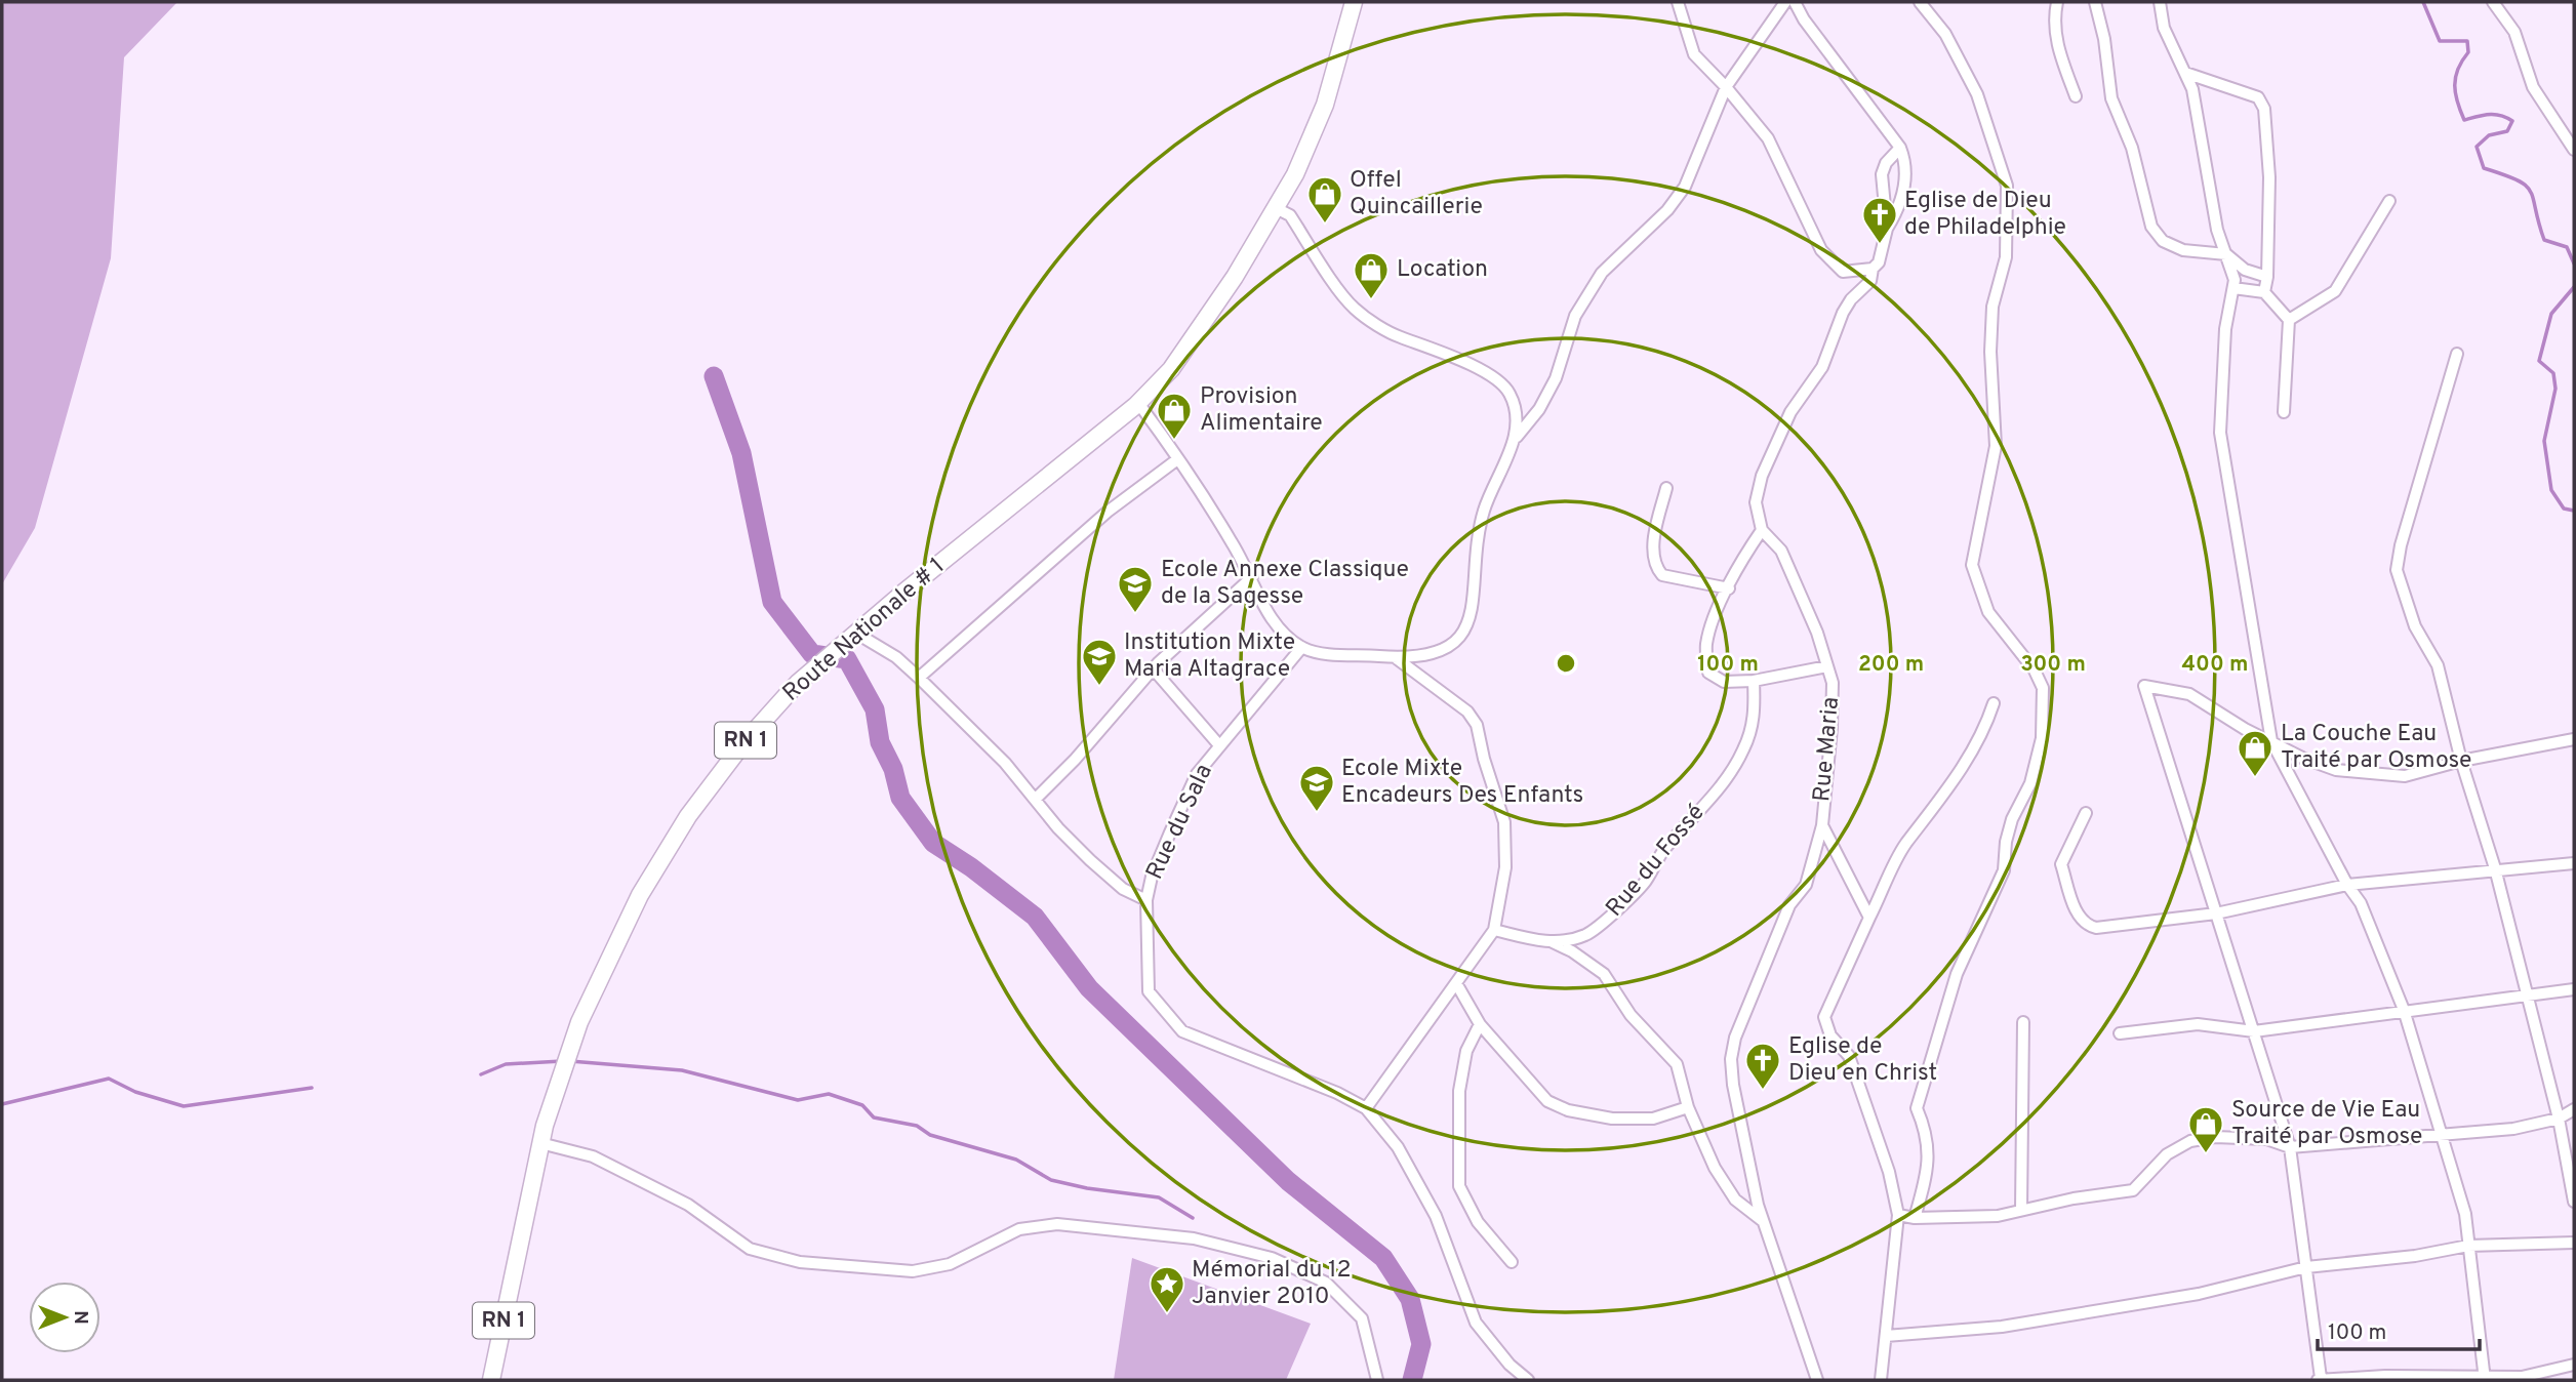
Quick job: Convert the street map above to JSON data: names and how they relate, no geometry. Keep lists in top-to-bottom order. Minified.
{"streets":{"main road":["Route Nationale # 1","RN 1"],"street":["Rue Maria","Rue du Sala","Rue du Fossé"]},"places":{"shop":["Offel Quincaillerie","Location","Provision Alimentaire","La Couche Eau Traité par Osmose","Source de Vie Eau Traité par Osmose"],"church":["Eglise de Dieu de Philadelphie","Eglise de Dieu en Christ"],"school or university":["Ecole Annexe Classique de la Sagesse","Institution Mixte Maria Altagrace","Ecole Mixte Encadeurs Des Enfants"],"place":["Mémorial du 12 Janvier 2010"]},"scale_bar":"100 m","north":"right","rings":["100 m","200 m","300 m","400 m"]}
